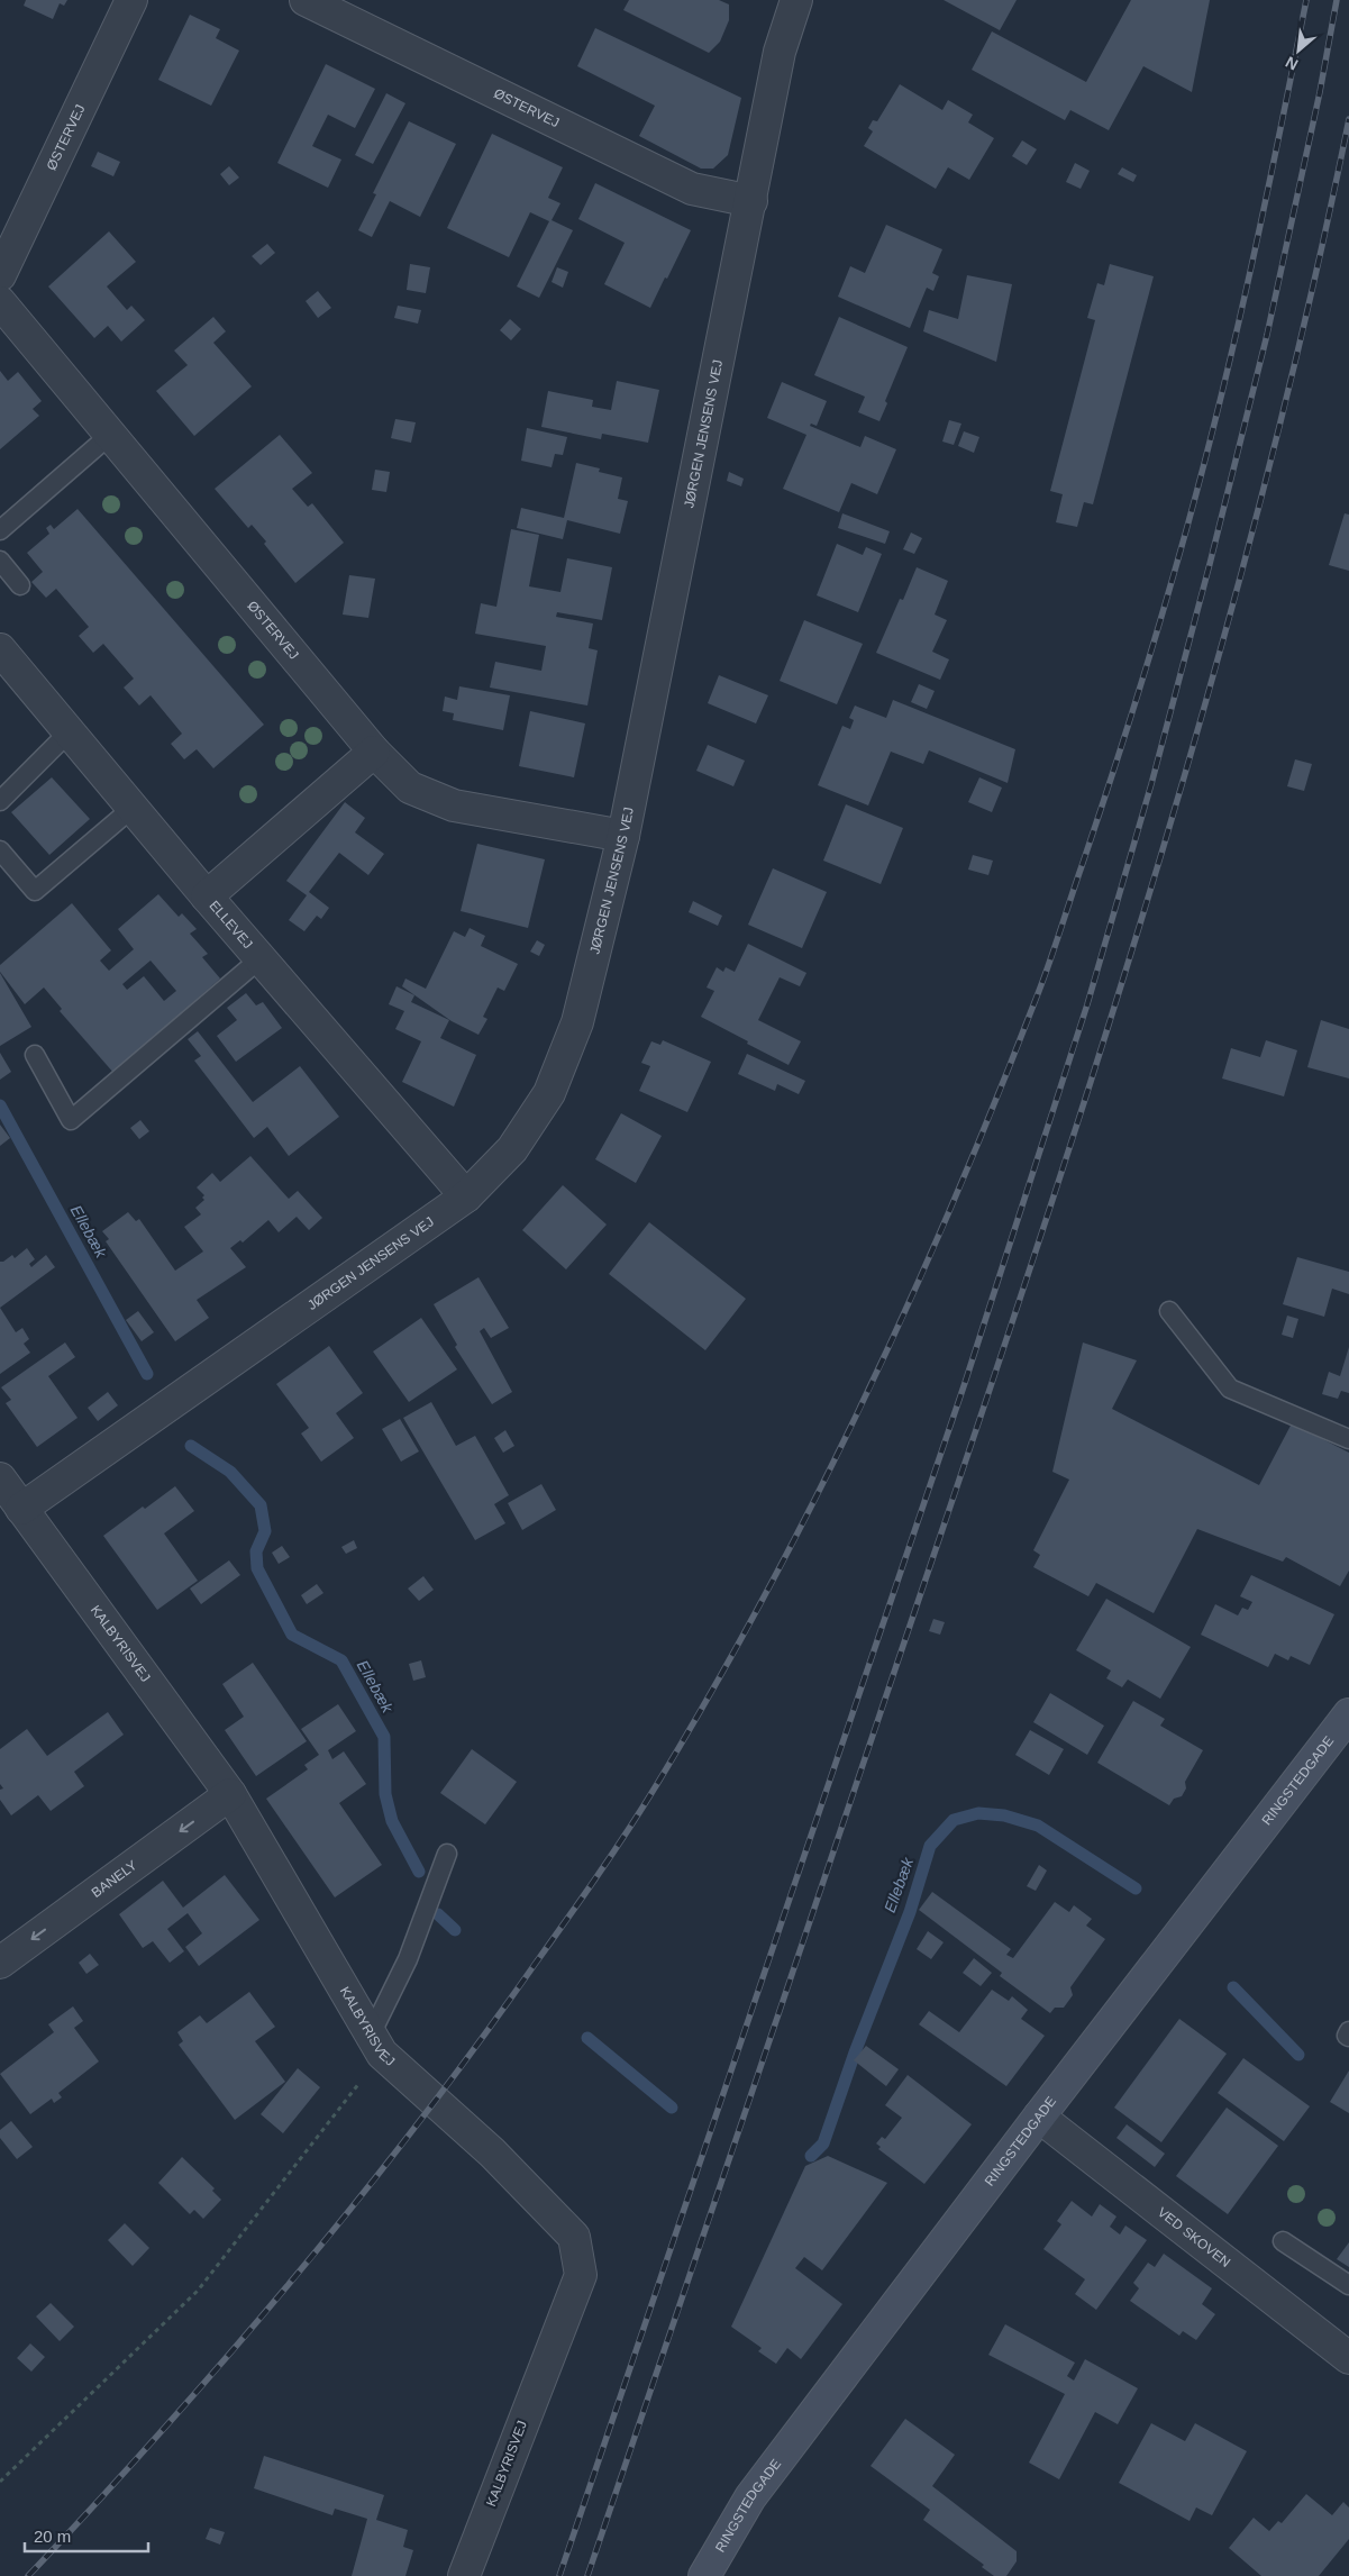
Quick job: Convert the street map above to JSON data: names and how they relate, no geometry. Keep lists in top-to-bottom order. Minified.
{"streets":{"street":["ØSTERVEJ","JØRGEN JENSENS VEJ","ELLEVEJ","KALBYRISVEJ","RINGSTEDGADE","BANELY","VED SKOVEN"]},"crossings":[["ØSTERVEJ","JØRGEN JENSENS VEJ"],["JØRGEN JENSENS VEJ","ELLEVEJ"],["JØRGEN JENSENS VEJ","KALBYRISVEJ"],["KALBYRISVEJ","BANELY"],["RINGSTEDGADE","VED SKOVEN"]],"one_way":["BANELY"],"water":["Ellebæk"],"scale_bar":"20 m","north":"bottom left"}
